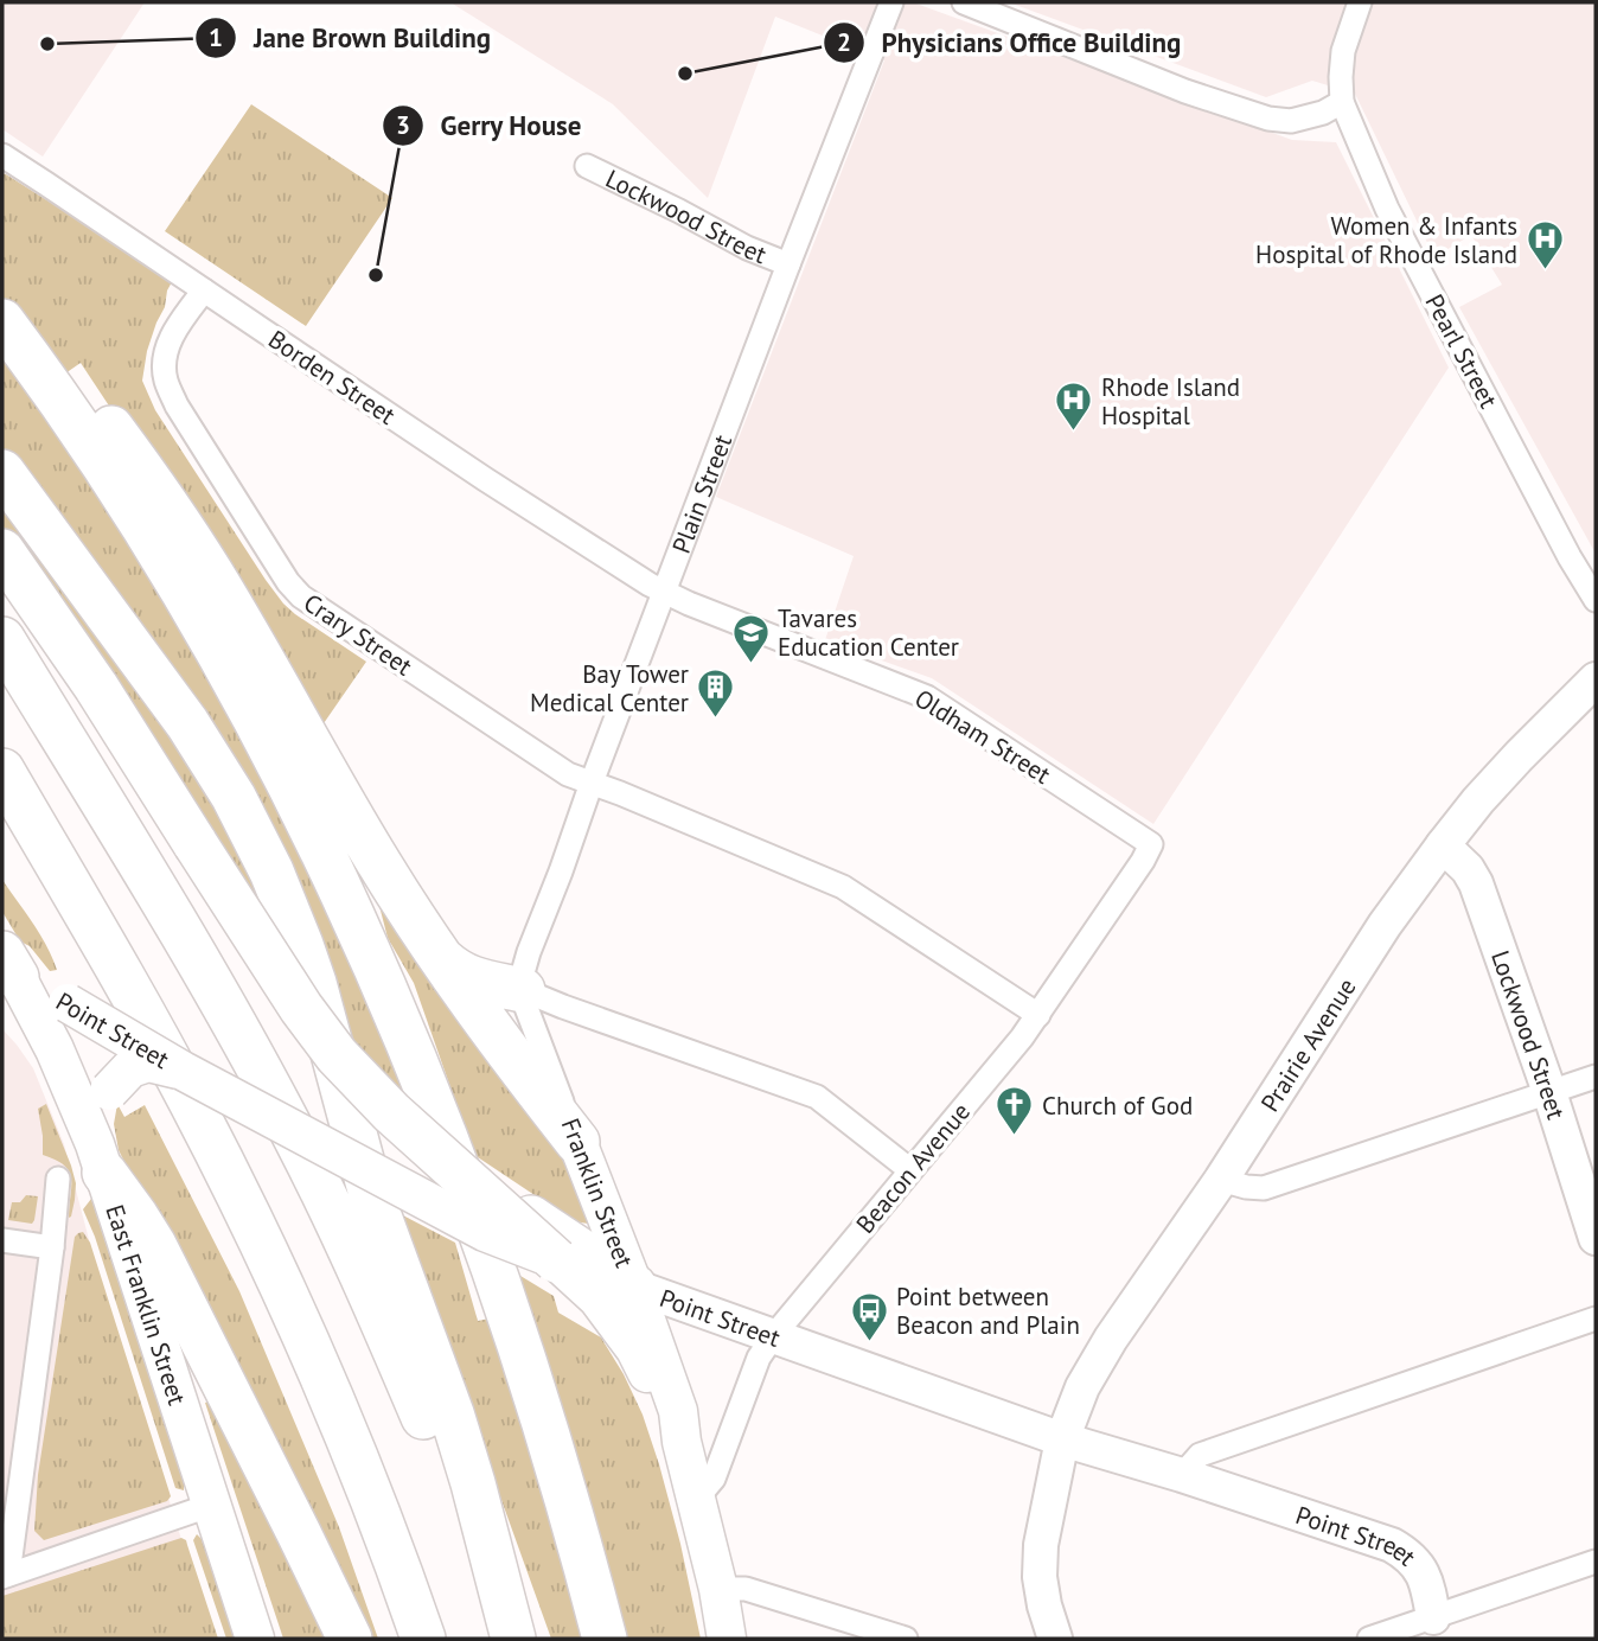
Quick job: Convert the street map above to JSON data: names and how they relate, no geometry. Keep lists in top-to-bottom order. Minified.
{"streets":{"main road":["Point Street","Franklin Street","East Franklin Street"],"street":["Lockwood Street","Pearl Street","Borden Street","Plain Street","Crary Street","Oldham Street","Prairie Avenue","Beacon Avenue"]},"crossings":[["Lockwood Street","Plain Street"],["Lockwood Street","Prairie Avenue"],["Borden Street","Plain Street"],["Borden Street","Crary Street"],["Borden Street","Oldham Street"],["Plain Street","Crary Street"],["Plain Street","Oldham Street"],["Plain Street","Franklin Street"],["Crary Street","Beacon Avenue"],["Oldham Street","Beacon Avenue"],["Point Street","Prairie Avenue"],["Point Street","Beacon Avenue"],["Point Street","Franklin Street"],["Point Street","East Franklin Street"],["Beacon Avenue","Franklin Street"]],"places":{"other":["Jane Brown Building","Physicians Office Building","Gerry House"],"hospital":["Women & Infants Hospital of Rhode Island","Rhode Island Hospital"],"school or university":["Tavares Education Center"],"building":["Bay Tower Medical Center"],"church":["Church of God"],"bus stop":["Point between Beacon and Plain"]}}
